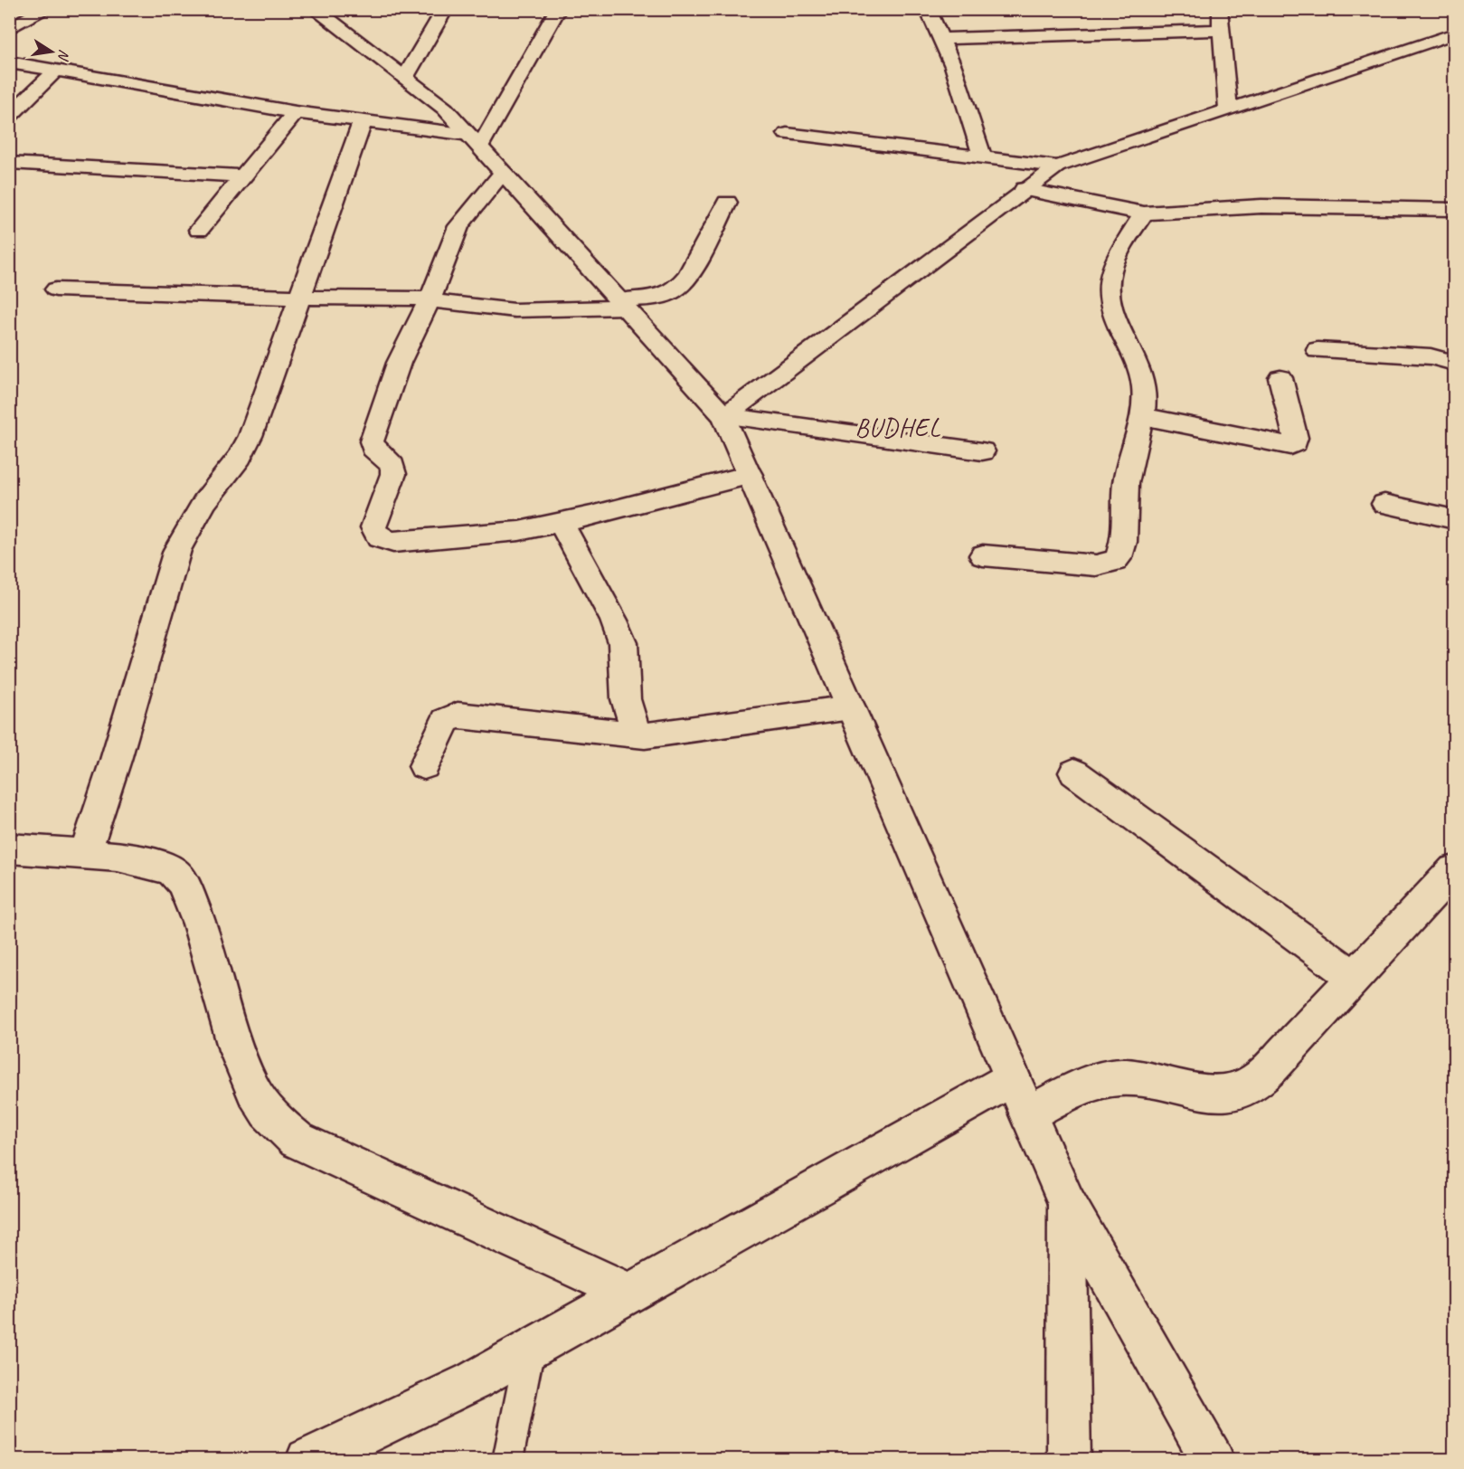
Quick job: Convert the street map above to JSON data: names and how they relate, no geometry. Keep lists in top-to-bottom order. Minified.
{"districts":["BUDHEL"],"north":"right"}
